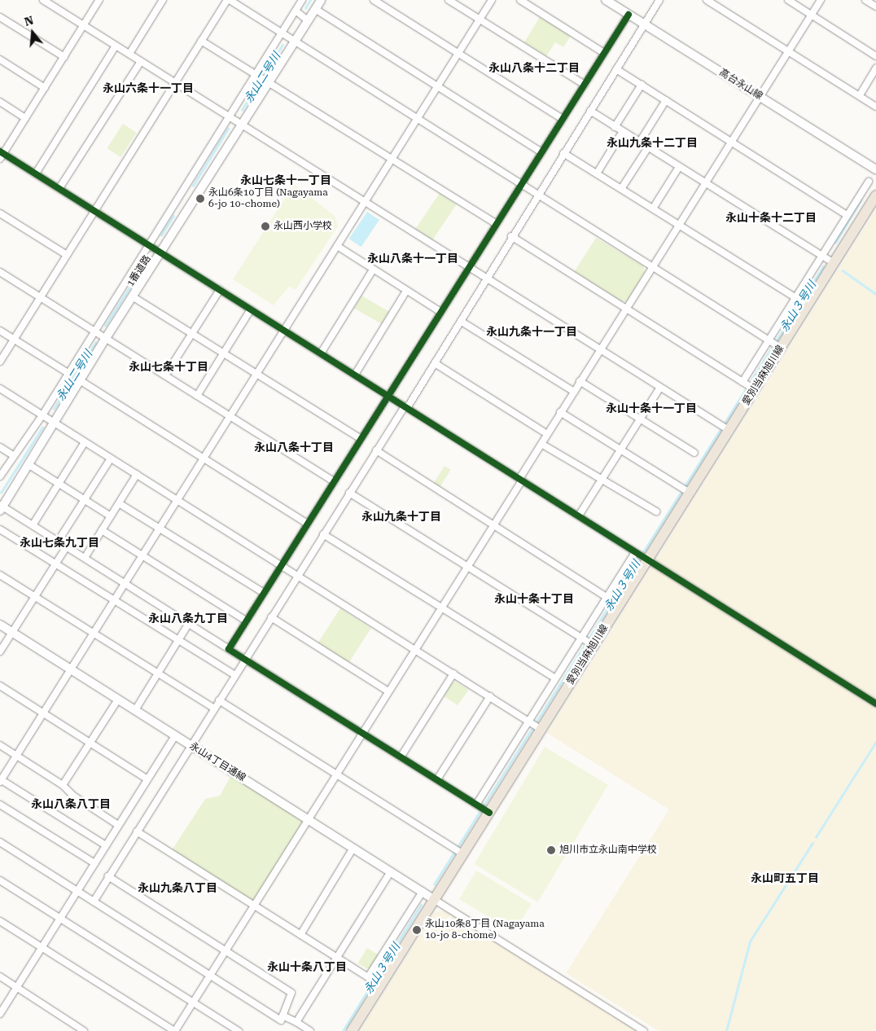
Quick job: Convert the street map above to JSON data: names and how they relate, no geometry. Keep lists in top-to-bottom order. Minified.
{"streets":{"main road":["愛別当麻旭川線"],"street":["高台永山線","1番道路","永山4丁目通線"]},"crossings":[["愛別当麻旭川線","永山4丁目通線"]],"districts":["永山八条十二丁目","永山六条十一丁目","永山九条十二丁目","永山七条十一丁目","永山十条十二丁目","永山八条十一丁目","永山九条十一丁目","永山七条十丁目","永山十条十一丁目","永山八条十丁目","永山九条十丁目","永山七条九丁目","永山十条十丁目","永山八条九丁目","永山八条八丁目","永山町五丁目","永山九条八丁目","永山十条八丁目"],"water":["永山二号川","永山３号川"],"places":["永山6条10丁目 (Nagayama 6-jo 10-chome)","永山西小学校","旭川市立永山南中学校","永山10条8丁目 (Nagayama 10-jo 8-chome)"],"north":"top"}
